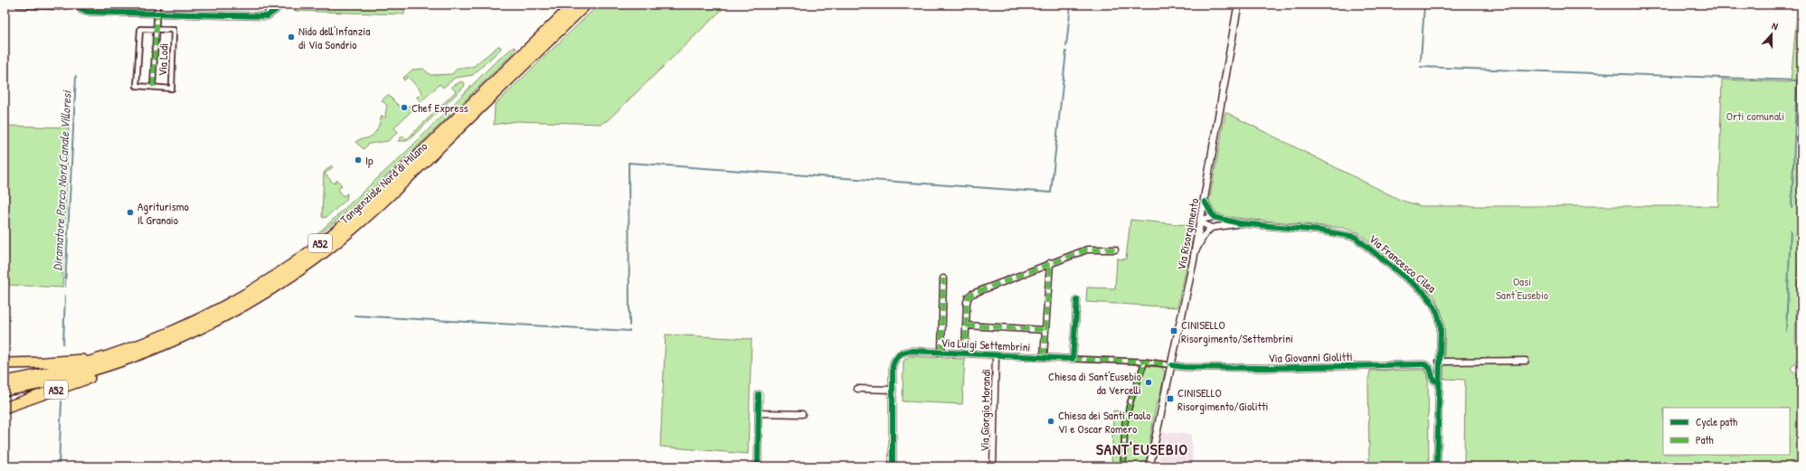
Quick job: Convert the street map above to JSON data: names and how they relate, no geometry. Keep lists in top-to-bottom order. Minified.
{"streets":{"highway":["Tangenziale Nord di Milano","A52"],"street":["Via Lodi","Via Risorgimento","Via Francesco Cilea","Via Luigi Settembrini","Via Giovanni Giolitti","Via Giorgio Morandi"]},"crossings":[["Tangenziale Nord di Milano","A52"],["Via Risorgimento","Via Francesco Cilea"],["Via Risorgimento","Via Luigi Settembrini"],["Via Risorgimento","Via Giovanni Giolitti"],["Via Francesco Cilea","Via Giovanni Giolitti"],["Via Luigi Settembrini","Via Giovanni Giolitti"],["Via Luigi Settembrini","Via Giorgio Morandi"]],"districts":["SANT'EUSEBIO"],"water":["Diramatore Parco Nord Canale Villoresi"],"parks":["Orti comunali","Oasi Sant'Eusebio"],"places":{"other":["Nido dell'Infanzia di Via Sondrio","Chef Express","Ip","Agriturismo Il Granaio","Chiesa di Sant'Eusebio da Vercelli","Chiesa dei Santi Paolo VI e Oscar Romero"],"transit":["CINISELLO Risorgimento/Settembrini","CINISELLO Risorgimento/Giolitti"]},"legend":["Cycle path","Path"],"north":"top"}
